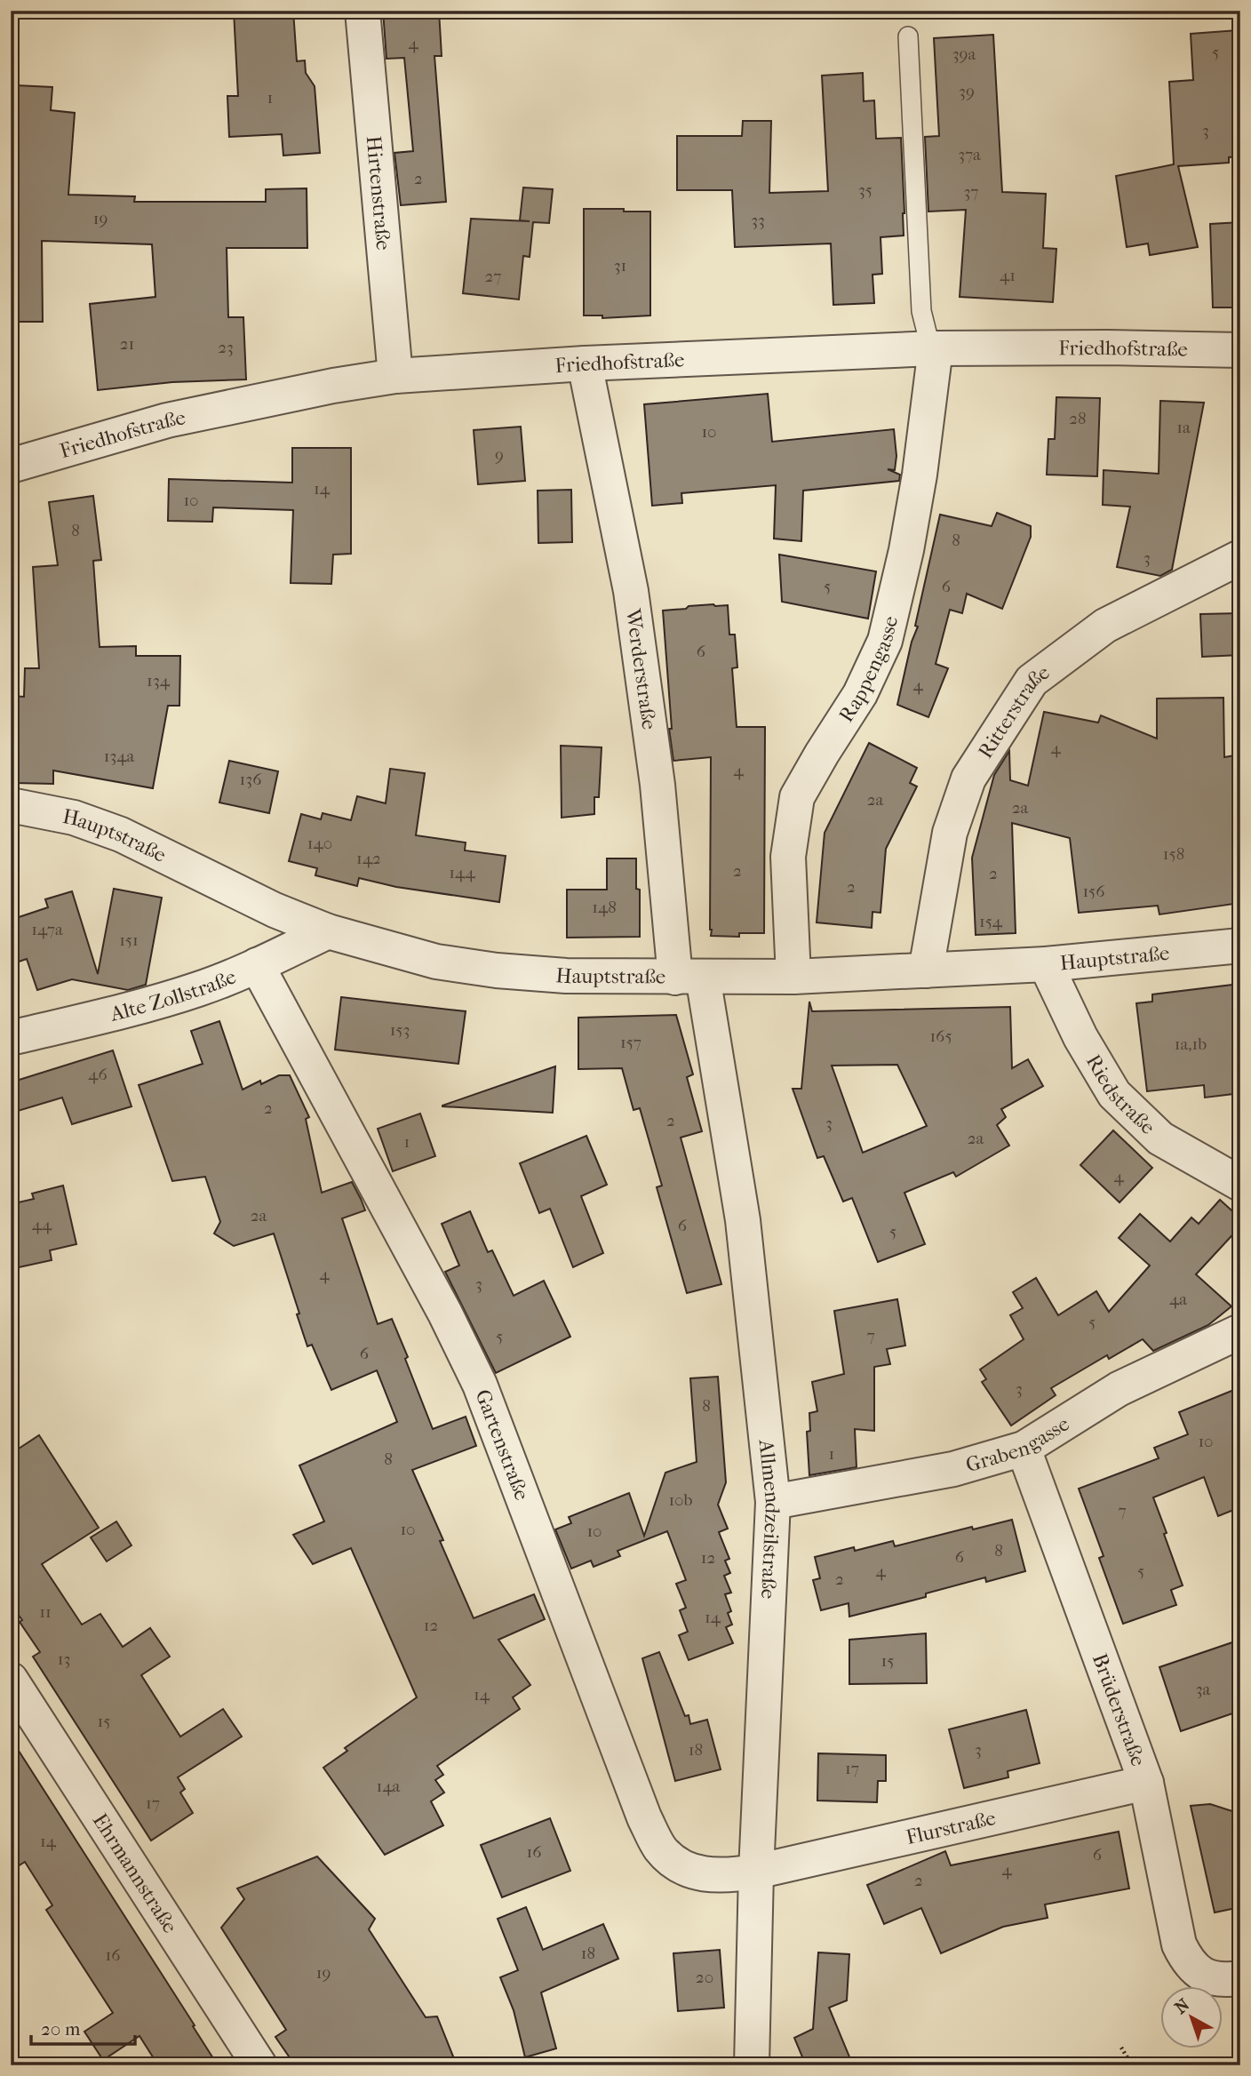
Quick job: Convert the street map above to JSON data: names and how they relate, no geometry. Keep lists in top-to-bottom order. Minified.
{"streets":{"street":["Hirtenstraße","Friedhofstraße","Rappengasse","Werderstraße","Ritterstraße","Hauptstraße","Alte Zollstraße","Riedstraße","Grabengasse","Gartenstraße","Allmendzeilstraße","Brüderstraße","Flurstraße","Ehrmannstraße"]},"crossings":[["Hirtenstraße","Friedhofstraße"],["Friedhofstraße","Rappengasse"],["Friedhofstraße","Werderstraße"],["Rappengasse","Hauptstraße"],["Werderstraße","Hauptstraße"],["Werderstraße","Allmendzeilstraße"],["Ritterstraße","Hauptstraße"],["Hauptstraße","Alte Zollstraße"],["Hauptstraße","Riedstraße"],["Hauptstraße","Allmendzeilstraße"],["Alte Zollstraße","Gartenstraße"],["Grabengasse","Allmendzeilstraße"],["Grabengasse","Brüderstraße"],["Gartenstraße","Allmendzeilstraße"],["Gartenstraße","Flurstraße"],["Allmendzeilstraße","Flurstraße"],["Brüderstraße","Flurstraße"]],"house_numbers":["4","5","39a","39","1","3","37a","2","35","37","19","33","31","41","27","21","23","28","1a","10","9","14","10","8","8","3","5","6","6","134","4","4","134a","4","136","2a","2a","140","158","142","2","144","2","2","156","148","154","147a","151","153","165","157","1a,1b","46","2","2","3","2a","1","4","2a","44","6","5","4","3","4a","5","7","5","6","3","8","10","1","8","10b","7","10","10","8","6","12","4","5","2","11","14","12","13","15","3a","14","15","18","3","17","14a","17","14","16","6","4","2","18","16","19","20"],"scale_bar":"20 m","north":"top left"}
